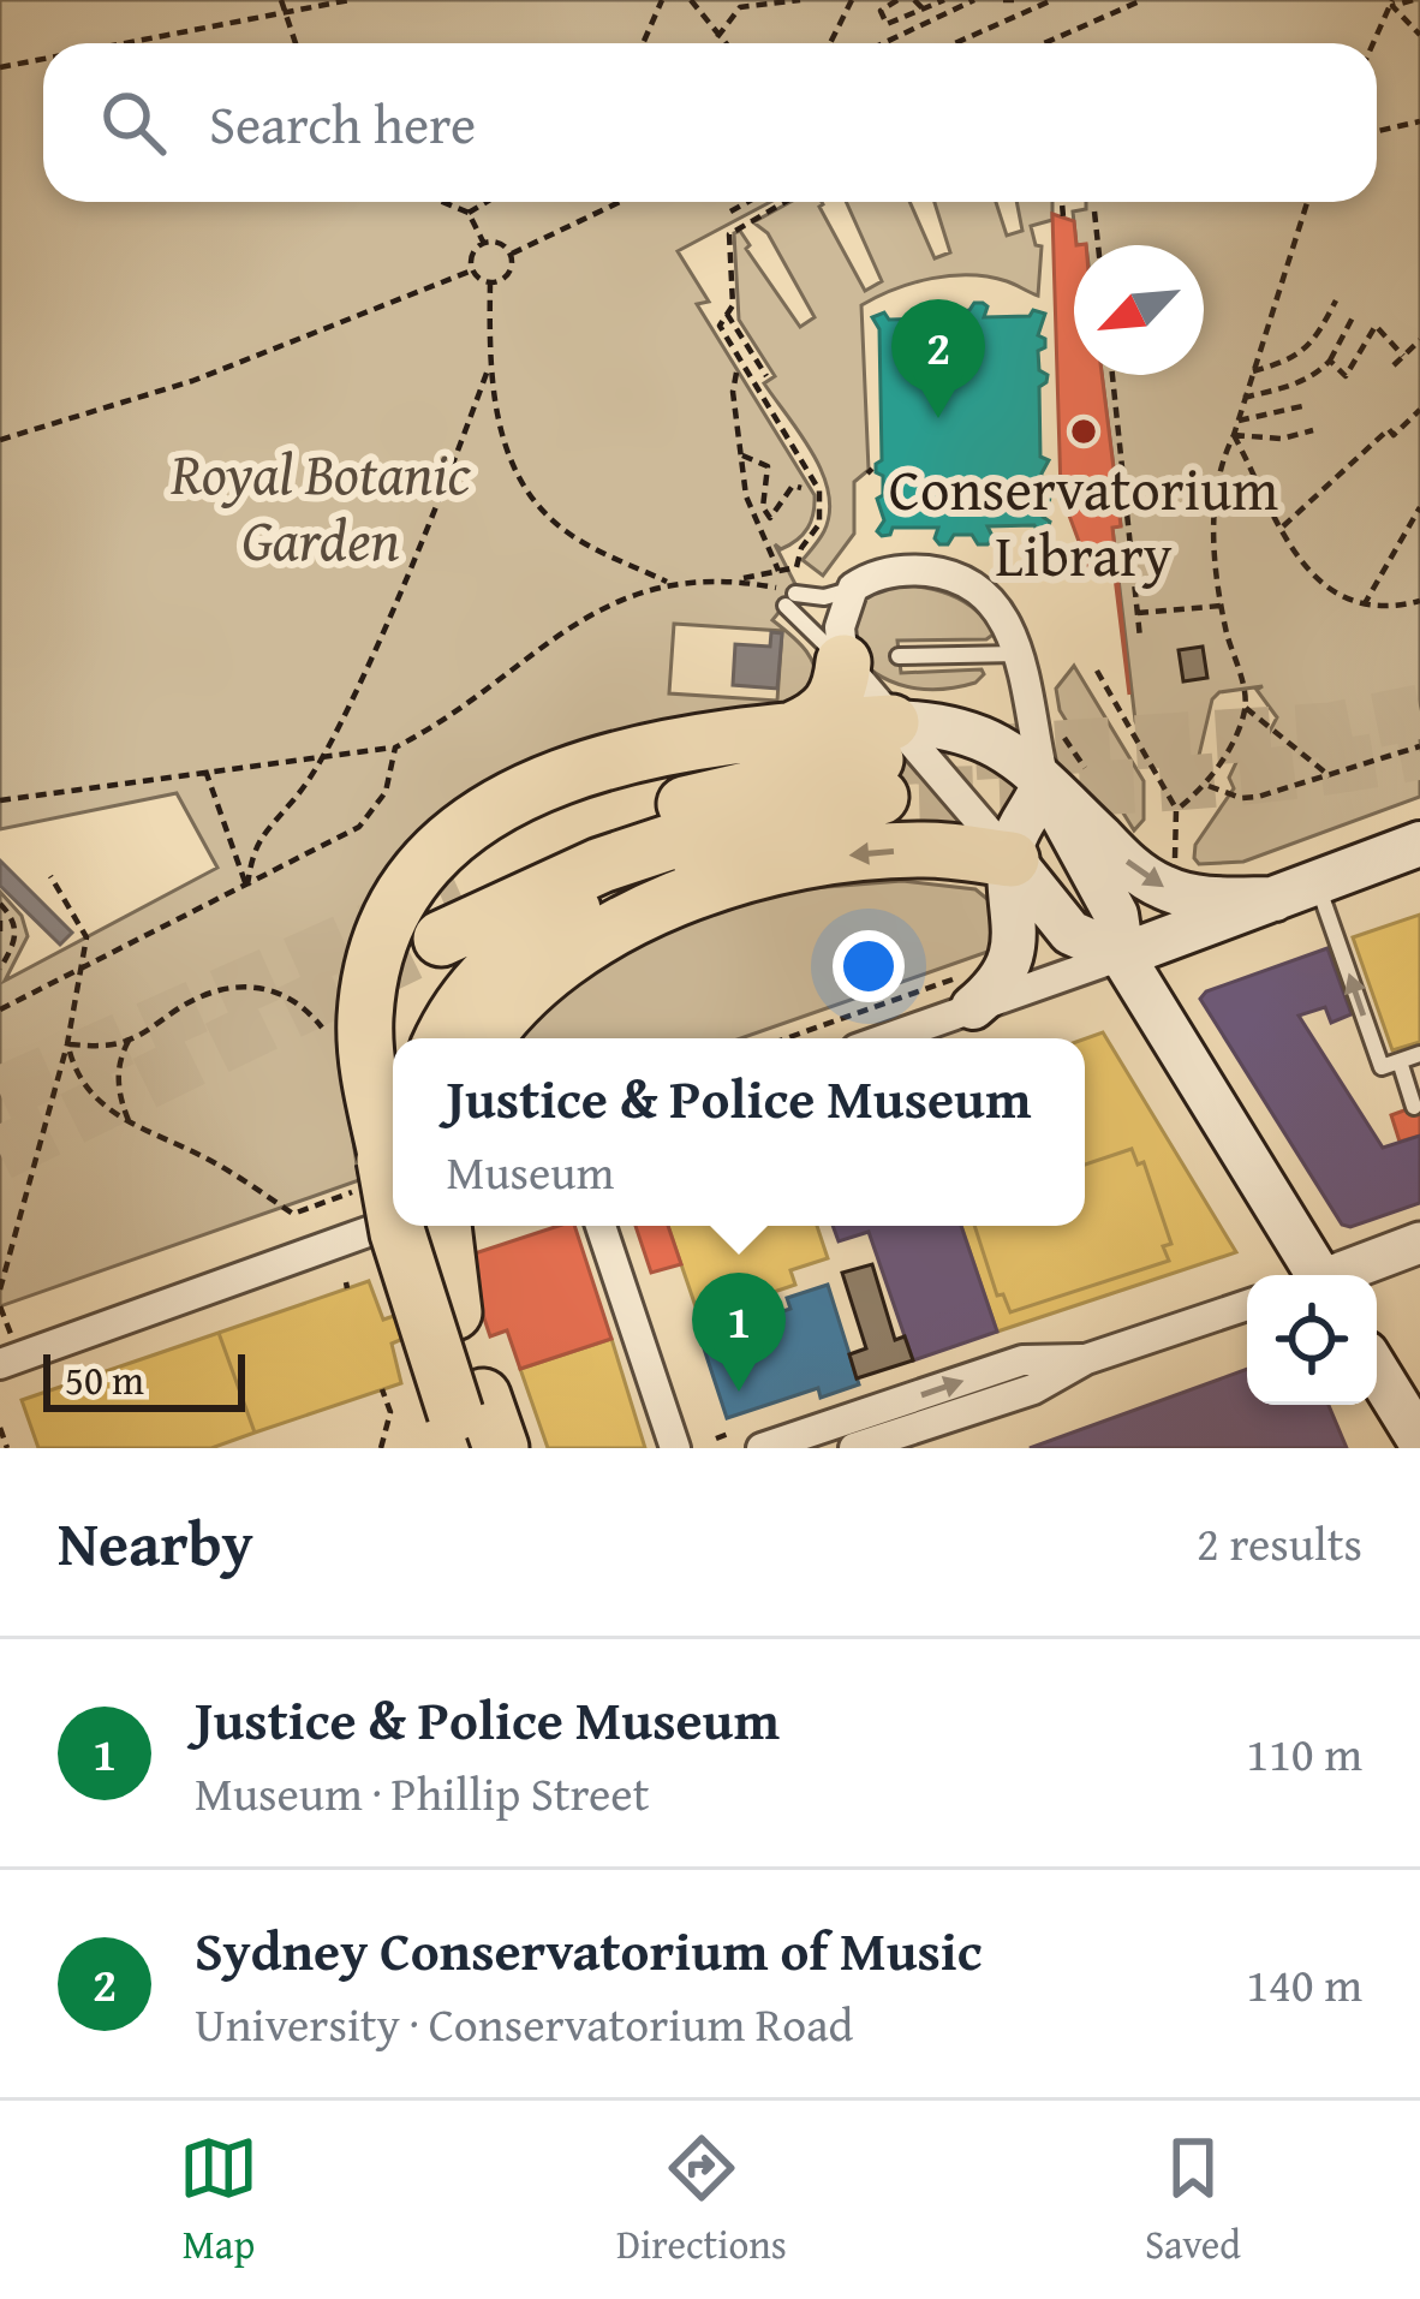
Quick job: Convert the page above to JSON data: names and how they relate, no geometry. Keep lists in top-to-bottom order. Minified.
{"parks":["Royal Botanic Garden"],"places":["Conservatorium Library"],"scale_bar":"50 m","north":"bottom left","page":{"search":"Search here","pins":["2","1"],"popup":["Justice & Police Museum","Museum"],"scale":"50 m","heading":["Nearby","2 results"],"list":[{"mark":"1","name":"Justice & Police Museum","note":"Museum · Phillip Street","value":"110 m"},{"mark":"2","name":"Sydney Conservatorium of Music","note":"University · Conservatorium Road","value":"140 m"}],"nav":["Map","Directions","Saved"]}}
